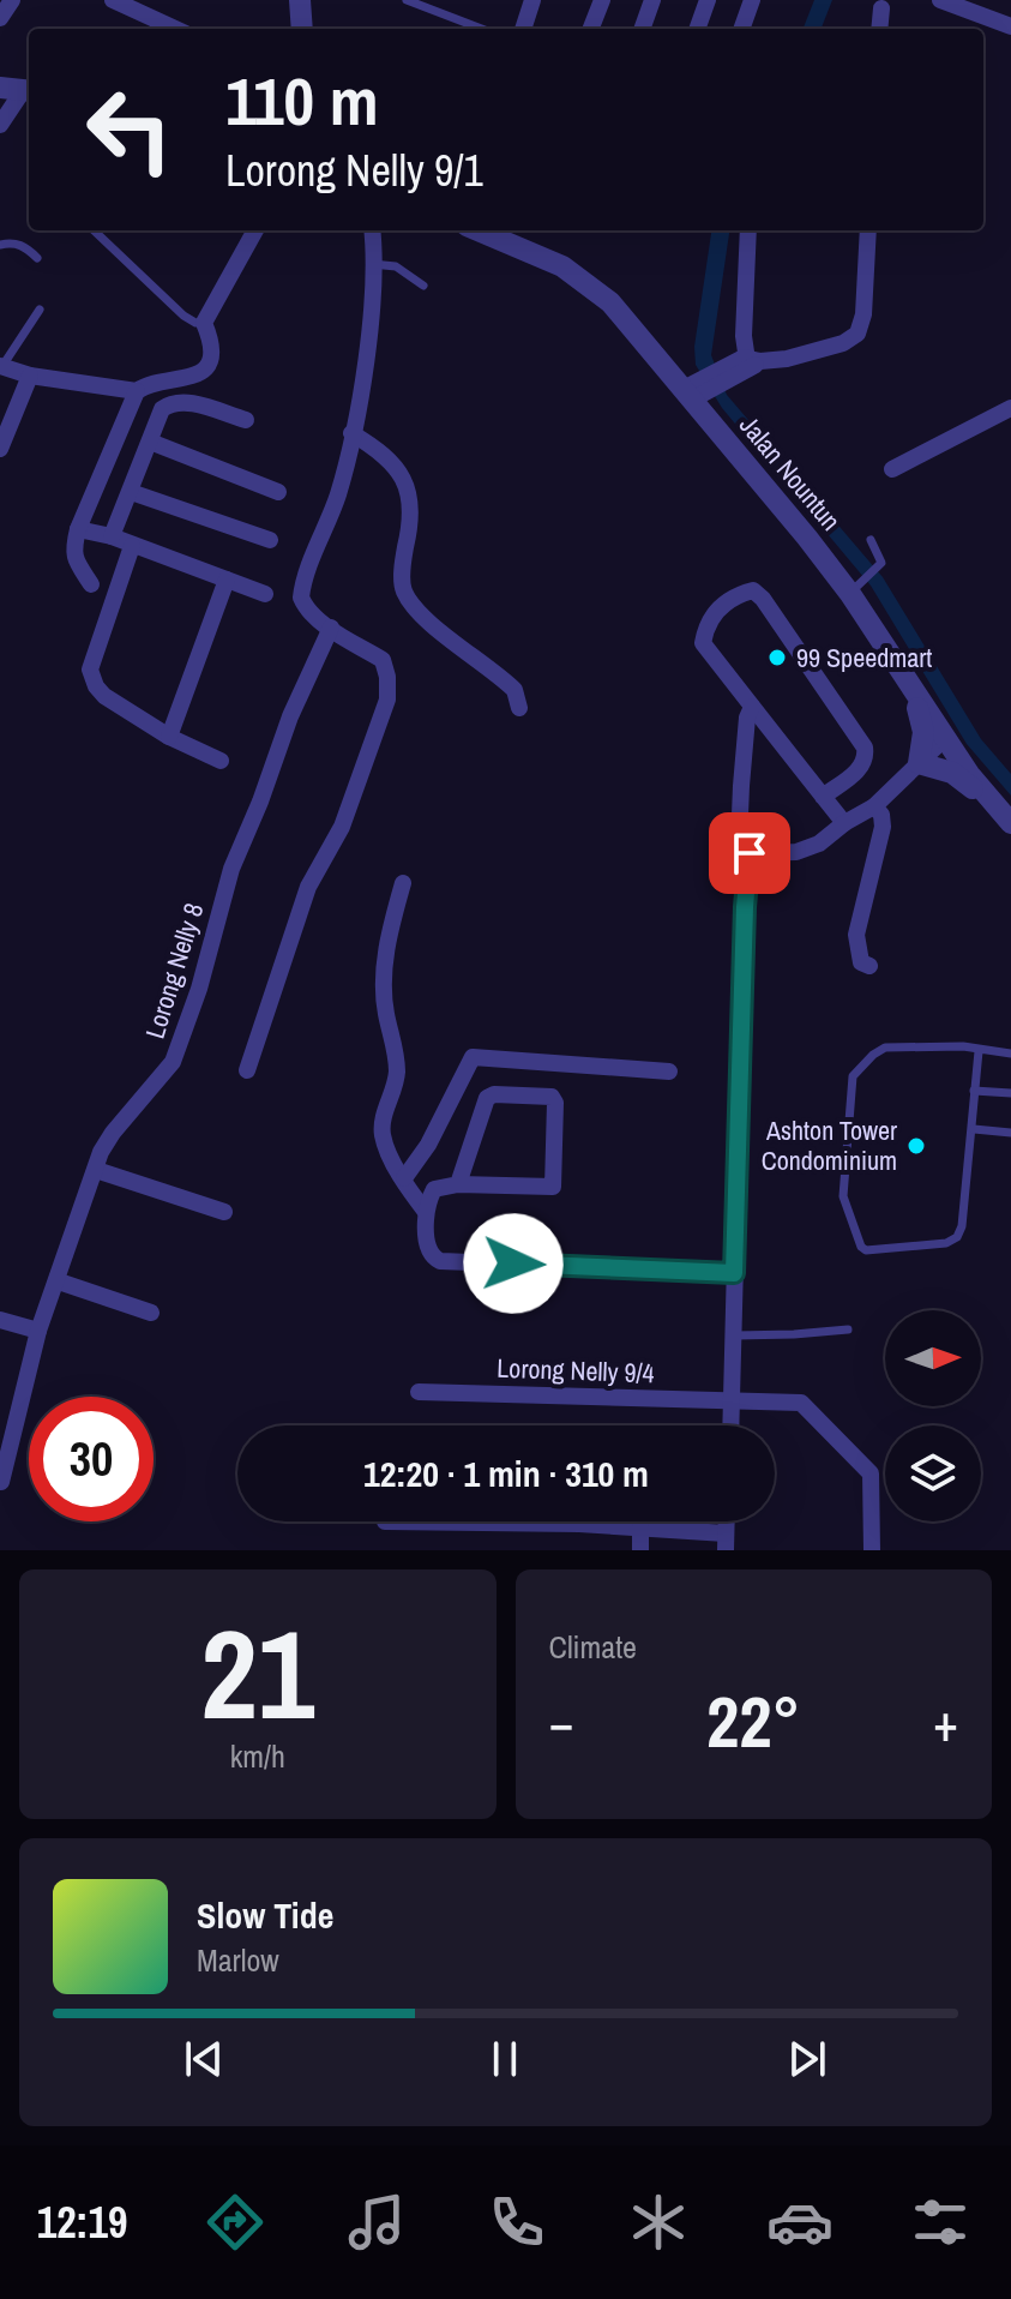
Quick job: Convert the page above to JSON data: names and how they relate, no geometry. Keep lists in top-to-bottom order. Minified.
{"streets":{"street":["Jalan Nountun","Lorong Nelly 8","Lorong Nelly 9/4"]},"places":["99 Speedmart","Ashton Tower Condominium"],"north":"right","page":{"turn":["110 m","Lorong Nelly 9/1"],"limit":"30","trip":"12:20 · 1 min · 310 m","tile":[["21","km/h"],"Climate"],"heat":["−","22°","+"],"song":["Slow Tide","Marlow"],"tabs":"12:19"}}
